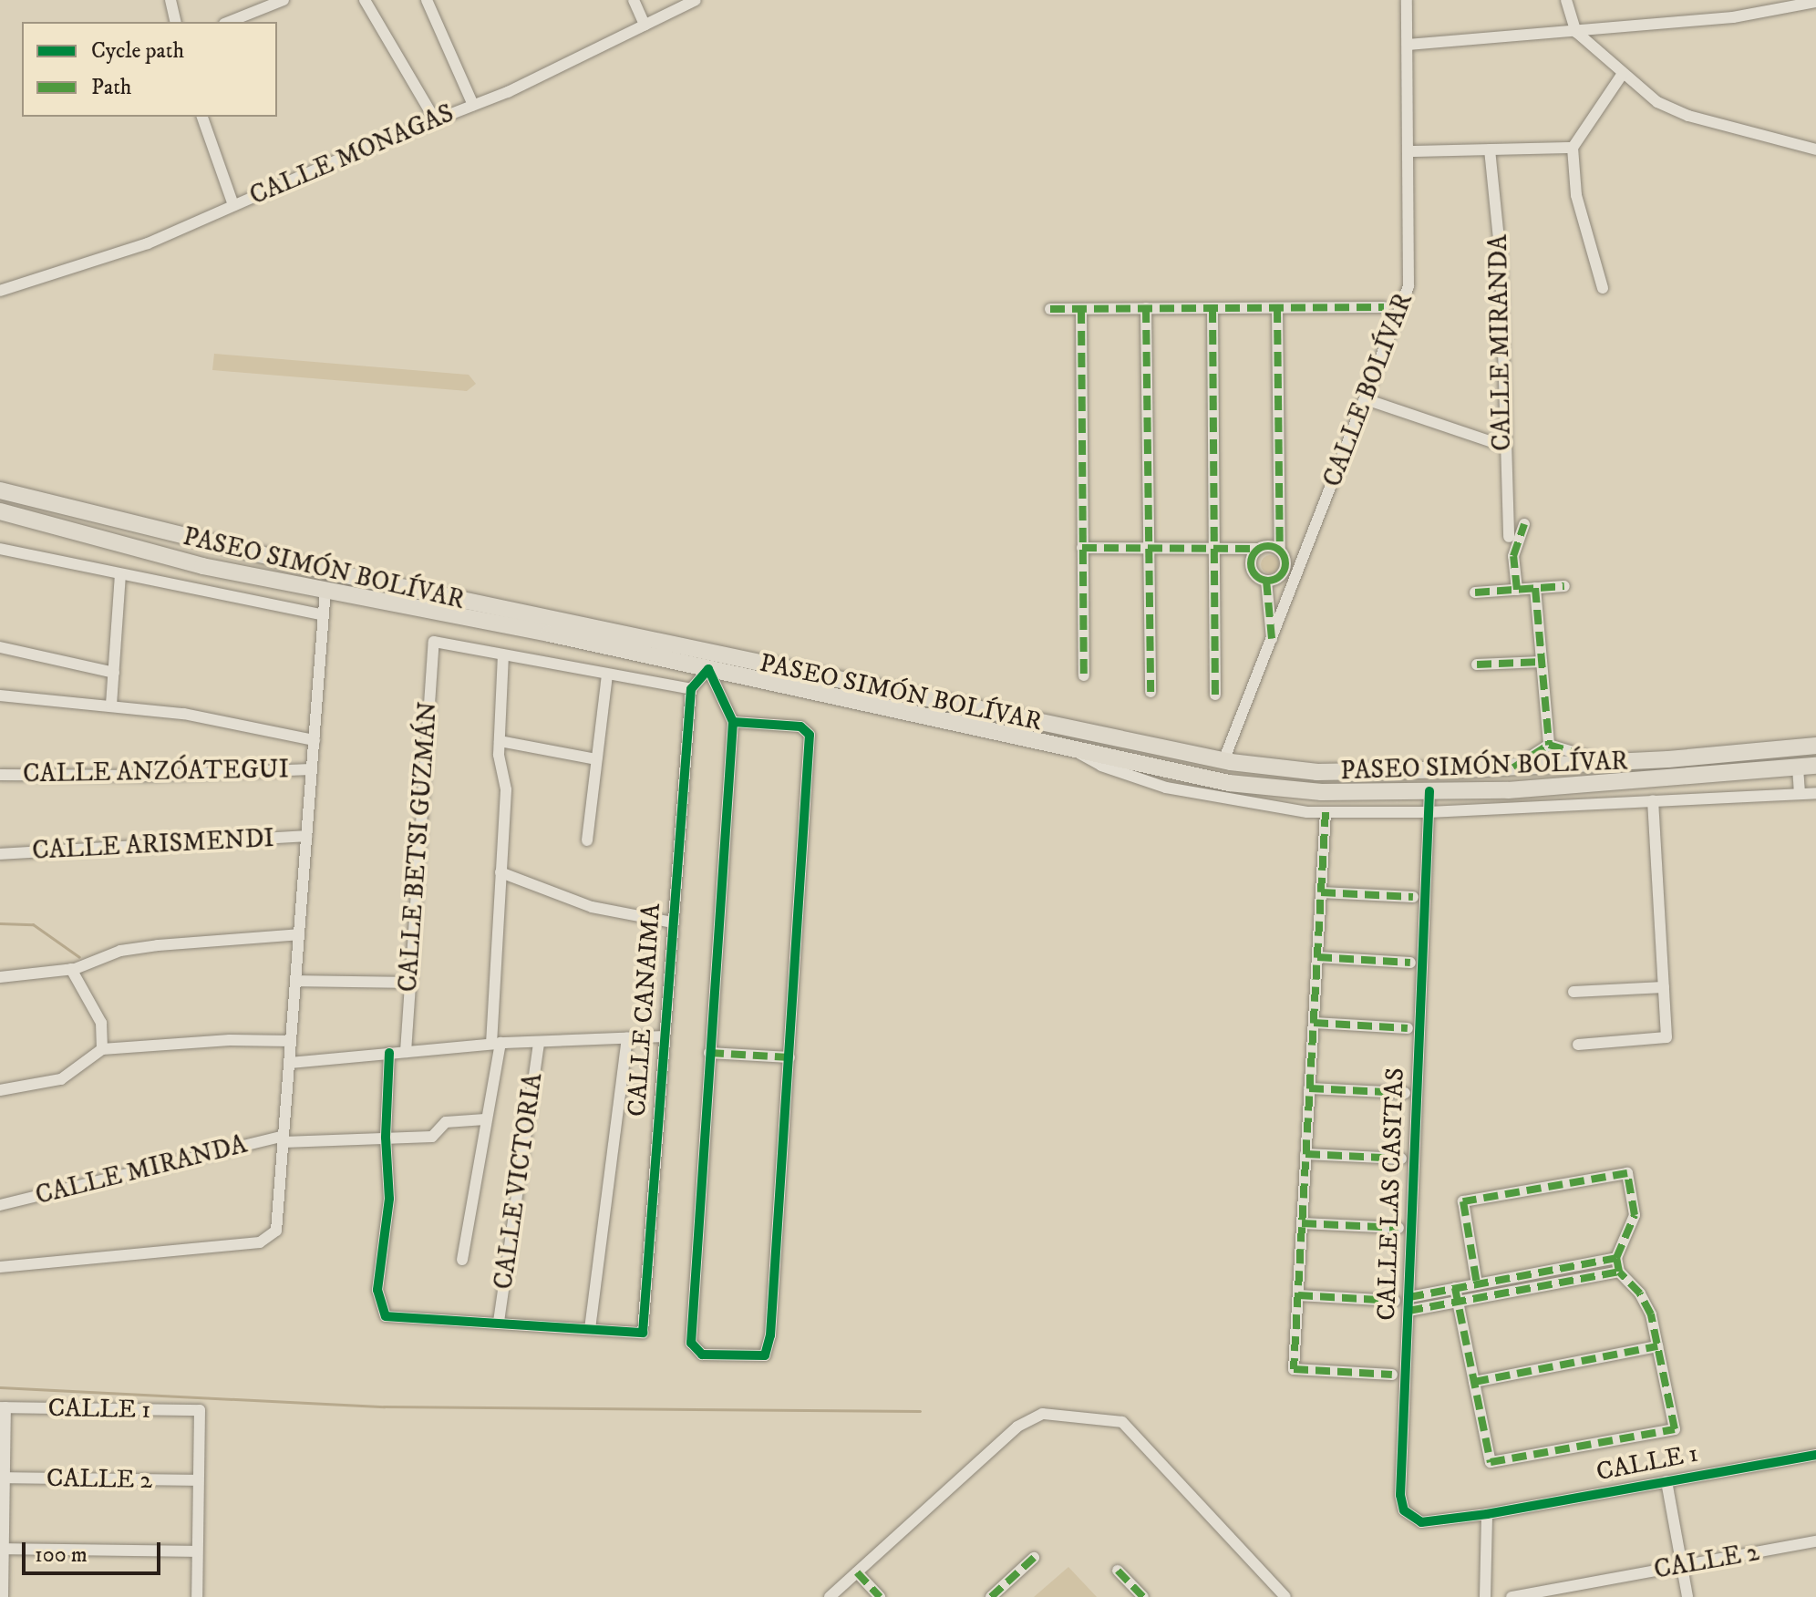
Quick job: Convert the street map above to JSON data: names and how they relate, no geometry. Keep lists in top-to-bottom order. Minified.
{"streets":{"main road":["PASEO SIMÓN BOLÍVAR"],"street":["CALLE MONAGAS","CALLE MIRANDA","CALLE BOLÍVAR","CALLE ANZÓATEGUI","CALLE ARISMENDI","CALLE BETSI GUZMÁN","CALLE CANAIMA","CALLE VICTORIA","CALLE LAS CASITAS","CALLE 1","CALLE 2"]},"crossings":[["CALLE BOLÍVAR","PASEO SIMÓN BOLÍVAR"],["PASEO SIMÓN BOLÍVAR","CALLE LAS CASITAS"],["CALLE LAS CASITAS","CALLE 1"],["CALLE 1","CALLE 2"]],"legend":["Cycle path","Path"],"scale_bar":"100 m"}
